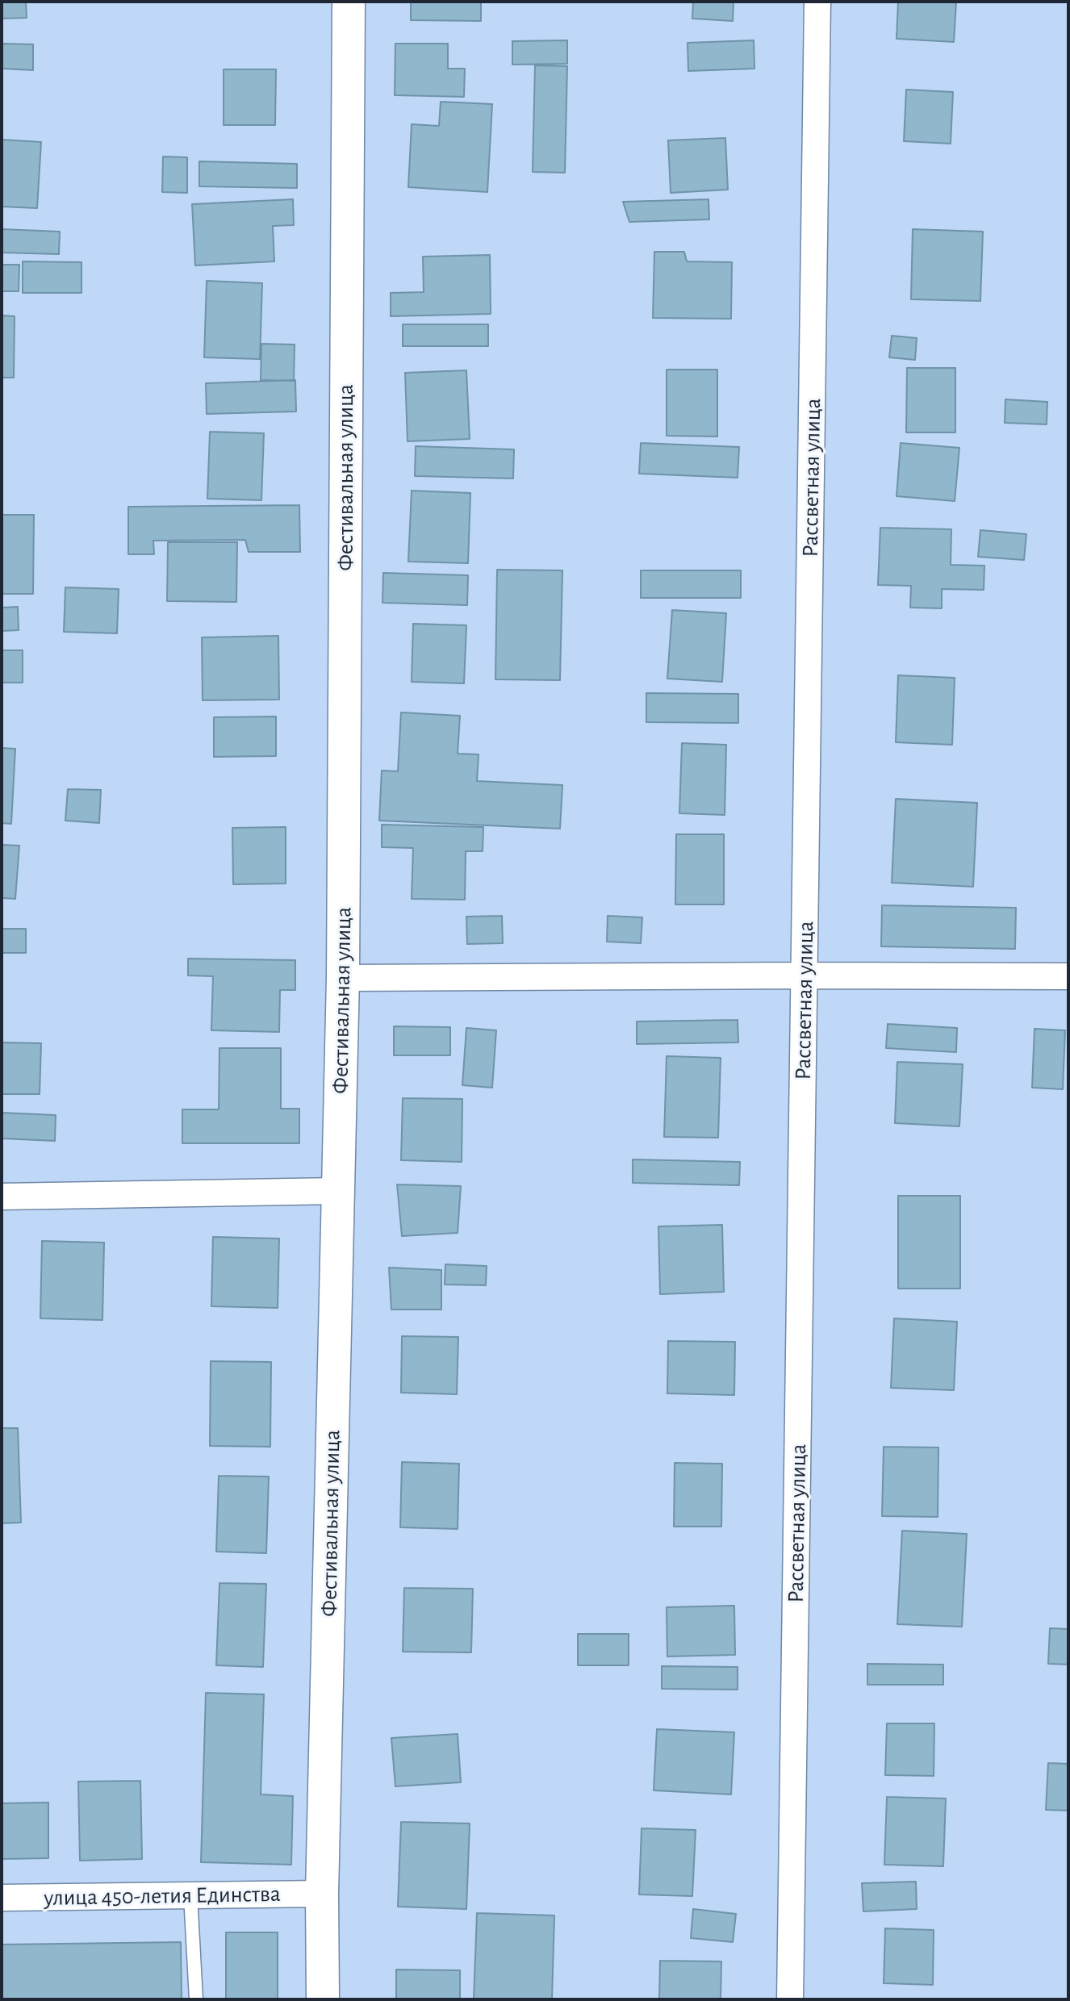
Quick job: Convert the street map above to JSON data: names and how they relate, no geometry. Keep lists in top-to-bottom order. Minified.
{"streets":{"street":["Фестивальная улица","Рассветная улица","улица 450-летия Единства"]},"crossings":[["Фестивальная улица","улица 450-летия Единства"]]}
